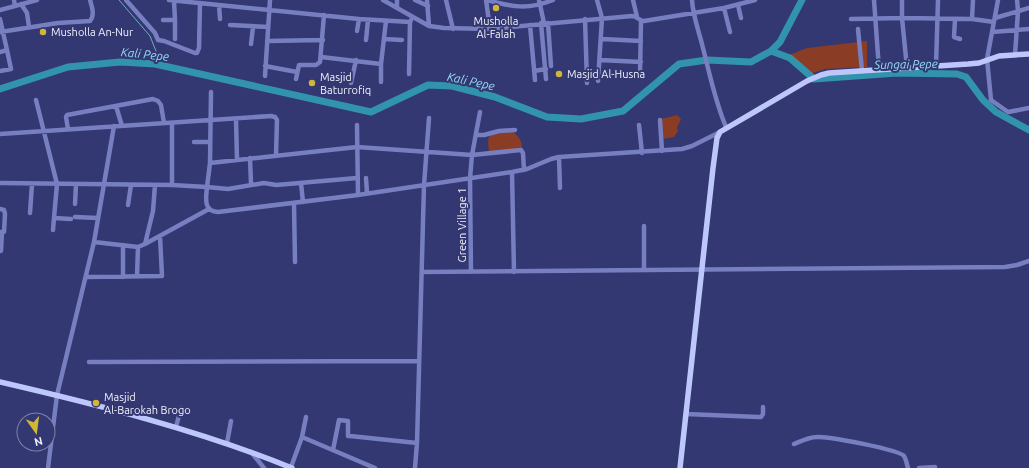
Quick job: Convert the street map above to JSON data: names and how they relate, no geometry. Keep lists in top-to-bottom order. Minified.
{"streets":{"street":["Green Village 1"]},"water":["Kali Pepe","Sungai Pepe"],"places":["Musholla Al-Falah","Musholla An-Nur","Masjid Al-Husna","Masjid Baturrofiq","Masjid Al-Barokah Brogo"],"north":"bottom"}
